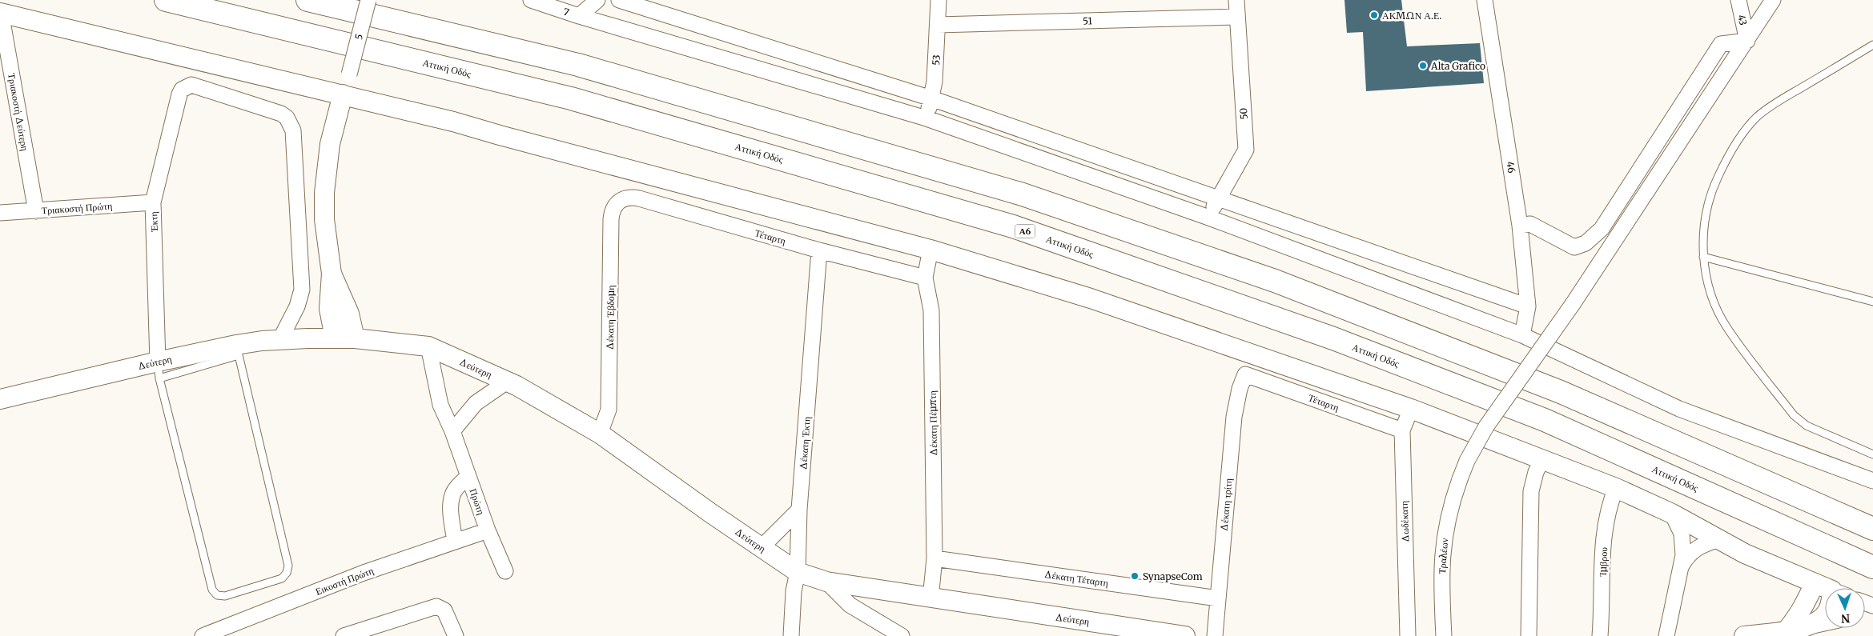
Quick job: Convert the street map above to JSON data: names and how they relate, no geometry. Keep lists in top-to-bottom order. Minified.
{"streets":{"highway":["Αττική Οδός","Α6"],"street":["7","43","51","5","53","Τριακοστή Δεύτερη","50","46","Τριακοστή Πρώτη","Έκτη","Τέταρτη","Δέκατη Έβδομη","Δεύτερη","Δέκατη Πέμπτη","Δέκατη Έκτη","Πρώτη","Δέκατη τρίτη","Δωδέκατη","Τραλέων","Ίμβρου","Δέκατη Τέταρτη","Εικοστή Πρώτη"]},"crossings":[["7","53"],["7","50"],["7","46"],["43","Τραλέων"],["51","53"],["51","50"],["Τριακοστή Δεύτερη","Τριακοστή Πρώτη"],["Τριακοστή Πρώτη","Έκτη"],["Έκτη","Δεύτερη"],["Τέταρτη","Δέκατη Έβδομη"],["Τέταρτη","Δέκατη Πέμπτη"],["Τέταρτη","Δέκατη Έκτη"],["Τέταρτη","Δέκατη τρίτη"],["Τέταρτη","Δωδέκατη"],["Δέκατη Έβδομη","Δεύτερη"],["Δεύτερη","Δέκατη Πέμπτη"],["Δεύτερη","Δέκατη Έκτη"],["Δεύτερη","Πρώτη"],["Δέκατη Πέμπτη","Δέκατη Τέταρτη"],["Πρώτη","Εικοστή Πρώτη"],["Δέκατη τρίτη","Δέκατη Τέταρτη"]],"places":["ΑΚΜΩΝ Α.Ε.","Alta Grafico","SynapseCom"],"north":"bottom"}
